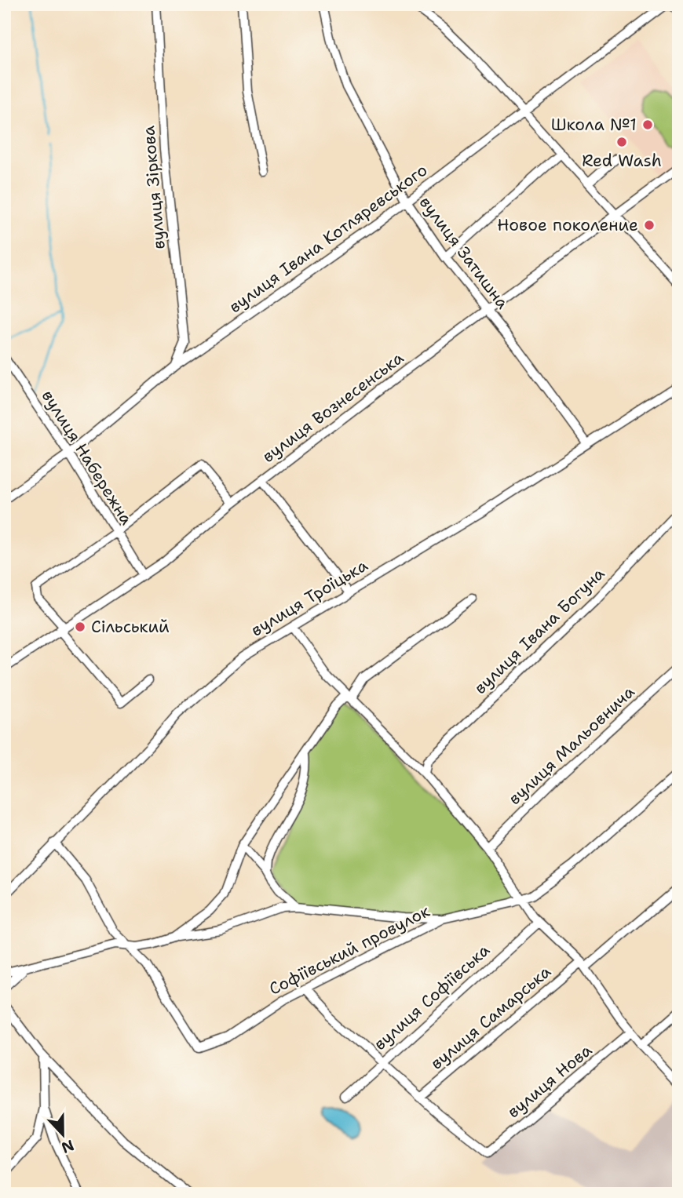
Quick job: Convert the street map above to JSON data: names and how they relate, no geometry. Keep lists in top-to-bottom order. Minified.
{"streets":{"street":["вулиця Зіркова","вулиця Івана Котляревського","вулиця Затишна","вулиця Вознесенська","вулиця Набережна","вулиця Троїцька","вулиця Івана Богуна","вулиця Мальовнича","Софіївський провулок","вулиця Софіївська","вулиця Самарська","вулиця Нова"]},"crossings":[["вулиця Зіркова","вулиця Івана Котляревського"],["вулиця Івана Котляревського","вулиця Затишна"],["вулиця Івана Котляревського","вулиця Набережна"],["вулиця Затишна","вулиця Вознесенська"],["вулиця Затишна","вулиця Троїцька"],["вулиця Вознесенська","вулиця Набережна"],["вулиця Самарська","вулиця Нова"]],"places":["Школа №1","Red Wash","Новое поколение","Сільський"],"north":"bottom"}
